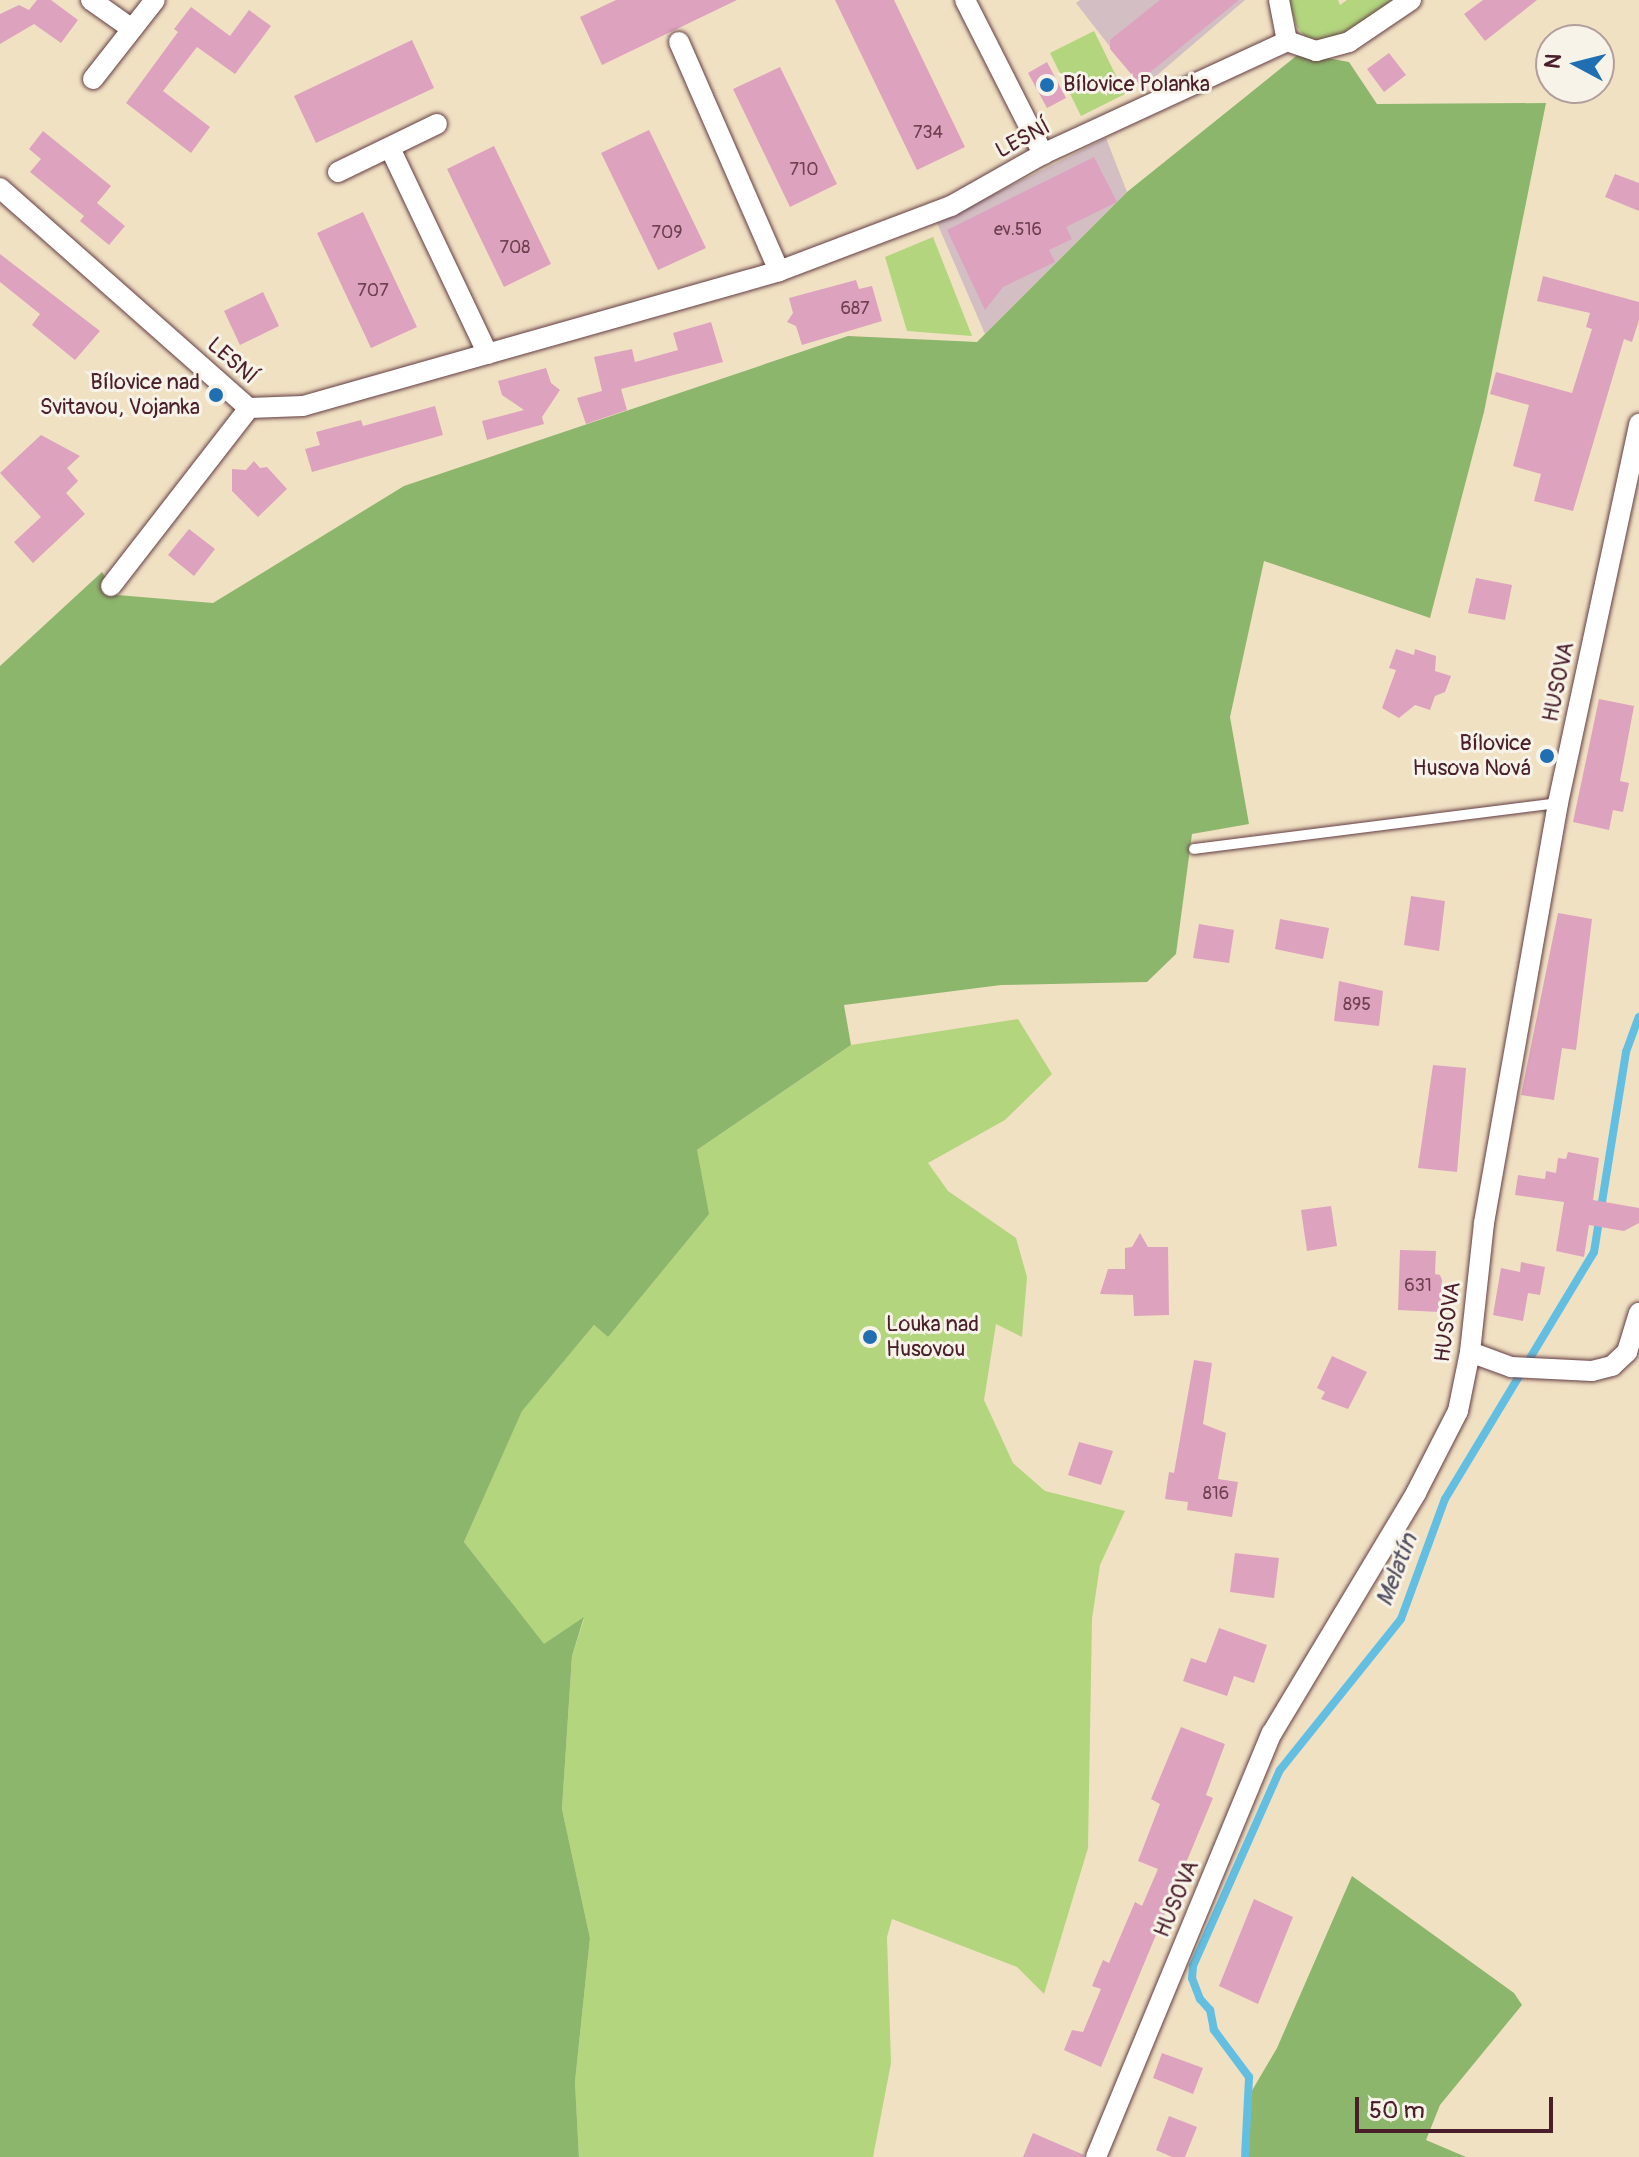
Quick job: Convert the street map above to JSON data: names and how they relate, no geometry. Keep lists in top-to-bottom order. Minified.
{"streets":{"street":["LESNÍ","HUSOVA"]},"water":["Melatín"],"places":["Bílovice Polanka","Bílovice nad Svitavou, Vojanka","Bílovice Husova Nová","Louka nad Husovou"],"house_numbers":["734","710","ev.516","709","708","707","687","895","631","816"],"scale_bar":"50 m","north":"left"}
